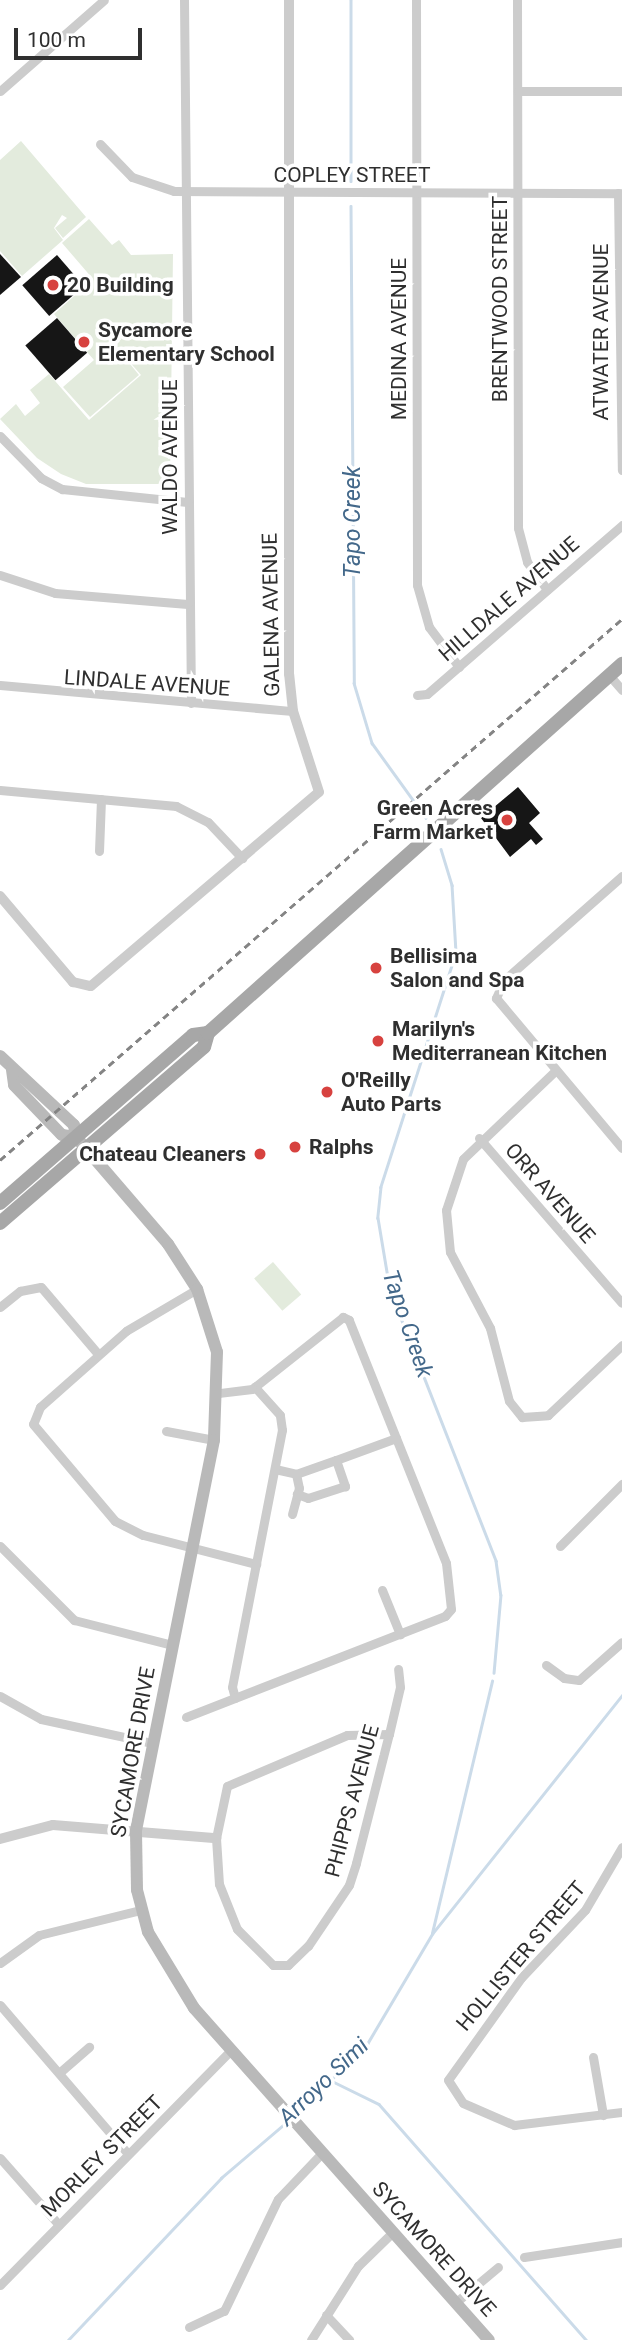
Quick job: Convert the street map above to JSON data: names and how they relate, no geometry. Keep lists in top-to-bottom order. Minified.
{"streets":{"main road":["SYCAMORE DRIVE"],"street":["COPLEY STREET","BRENTWOOD STREET","ATWATER AVENUE","MEDINA AVENUE","WALDO AVENUE","HILLDALE AVENUE","GALENA AVENUE","LINDALE AVENUE","ORR AVENUE","PHIPPS AVENUE","HOLLISTER STREET","MORLEY STREET"]},"crossings":[["COPLEY STREET","BRENTWOOD STREET"],["COPLEY STREET","ATWATER AVENUE"],["COPLEY STREET","MEDINA AVENUE"],["COPLEY STREET","WALDO AVENUE"],["COPLEY STREET","GALENA AVENUE"],["BRENTWOOD STREET","HILLDALE AVENUE"],["MEDINA AVENUE","HILLDALE AVENUE"],["WALDO AVENUE","LINDALE AVENUE"],["GALENA AVENUE","LINDALE AVENUE"],["SYCAMORE DRIVE","MORLEY STREET"]],"water":["Tapo Creek","Arroyo Simi"],"places":["20 Building","Sycamore Elementary School","Green Acres Farm Market","Bellisima Salon and Spa","Marilyn's Mediterranean Kitchen","O'Reilly Auto Parts","Ralphs","Chateau Cleaners"],"scale_bar":"100 m"}
